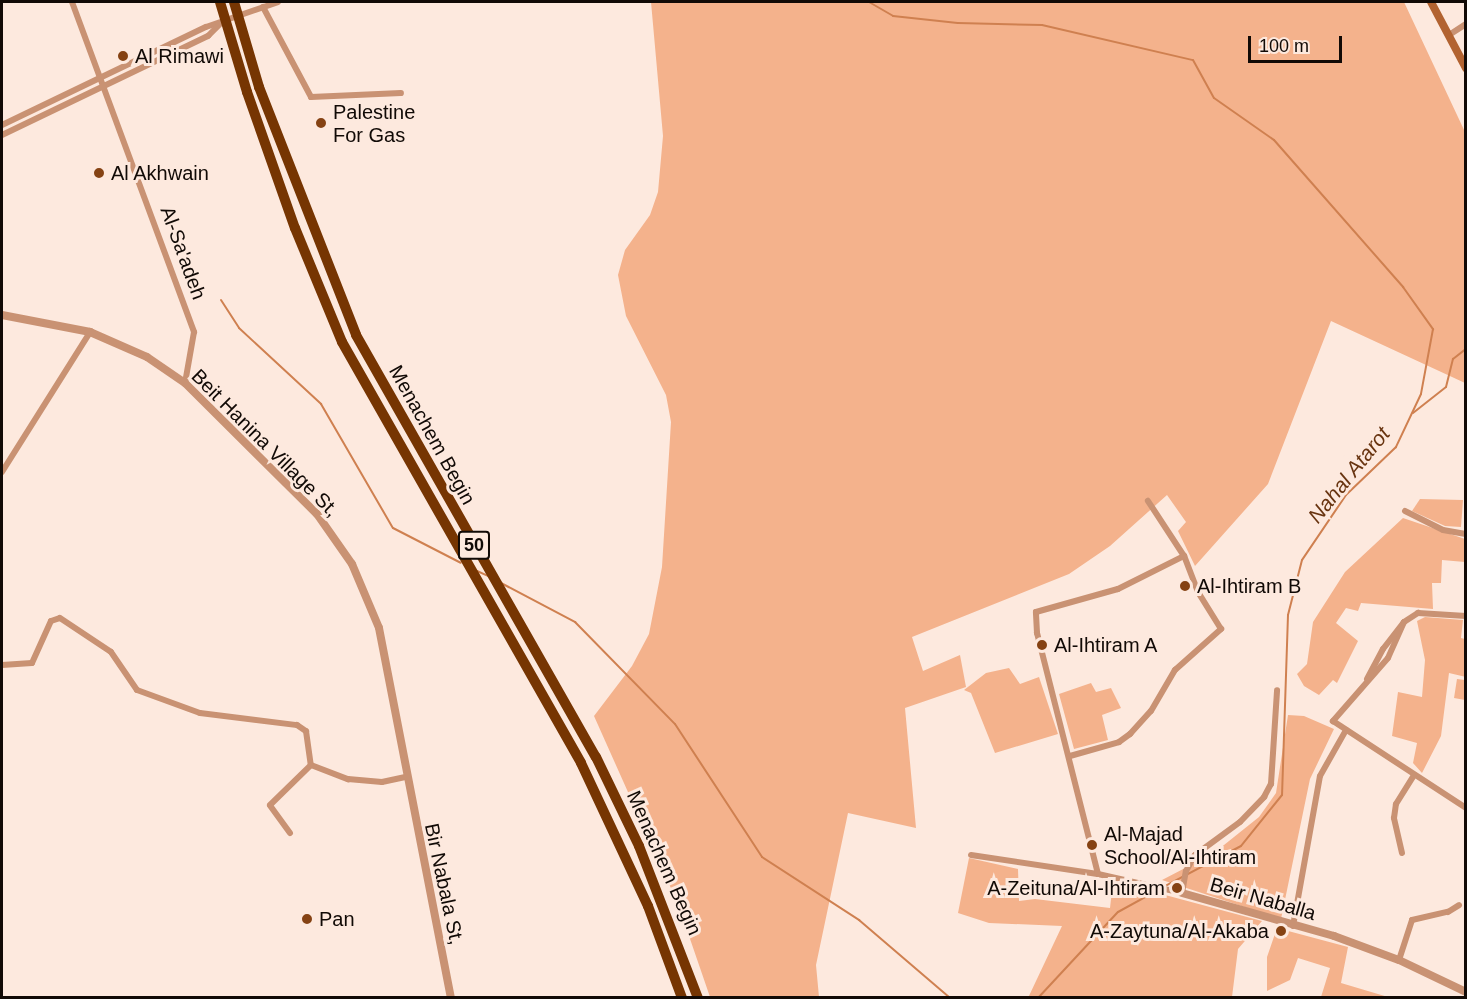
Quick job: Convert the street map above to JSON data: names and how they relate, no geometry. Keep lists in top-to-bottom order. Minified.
{"streets":{"highway":["Menachem Begin","50"],"street":["Al-Sa'adeh","Beit Hanina Village St,","Bir Nabala St,","Beir Naballa"]},"crossings":[["Al-Sa'adeh","Beit Hanina Village St,"],["Beit Hanina Village St,","Bir Nabala St,"]],"water":["Nahal Atarot"],"places":["Al Rimawi","Palestine For Gas","Al Akhwain","Al-Ihtiram B","Al-Ihtiram A","Al-Majad School/Al-Ihtiram","A-Zeituna/Al-Ihtiram","Pan","A-Zaytuna/Al-Akaba"],"scale_bar":"100 m"}
